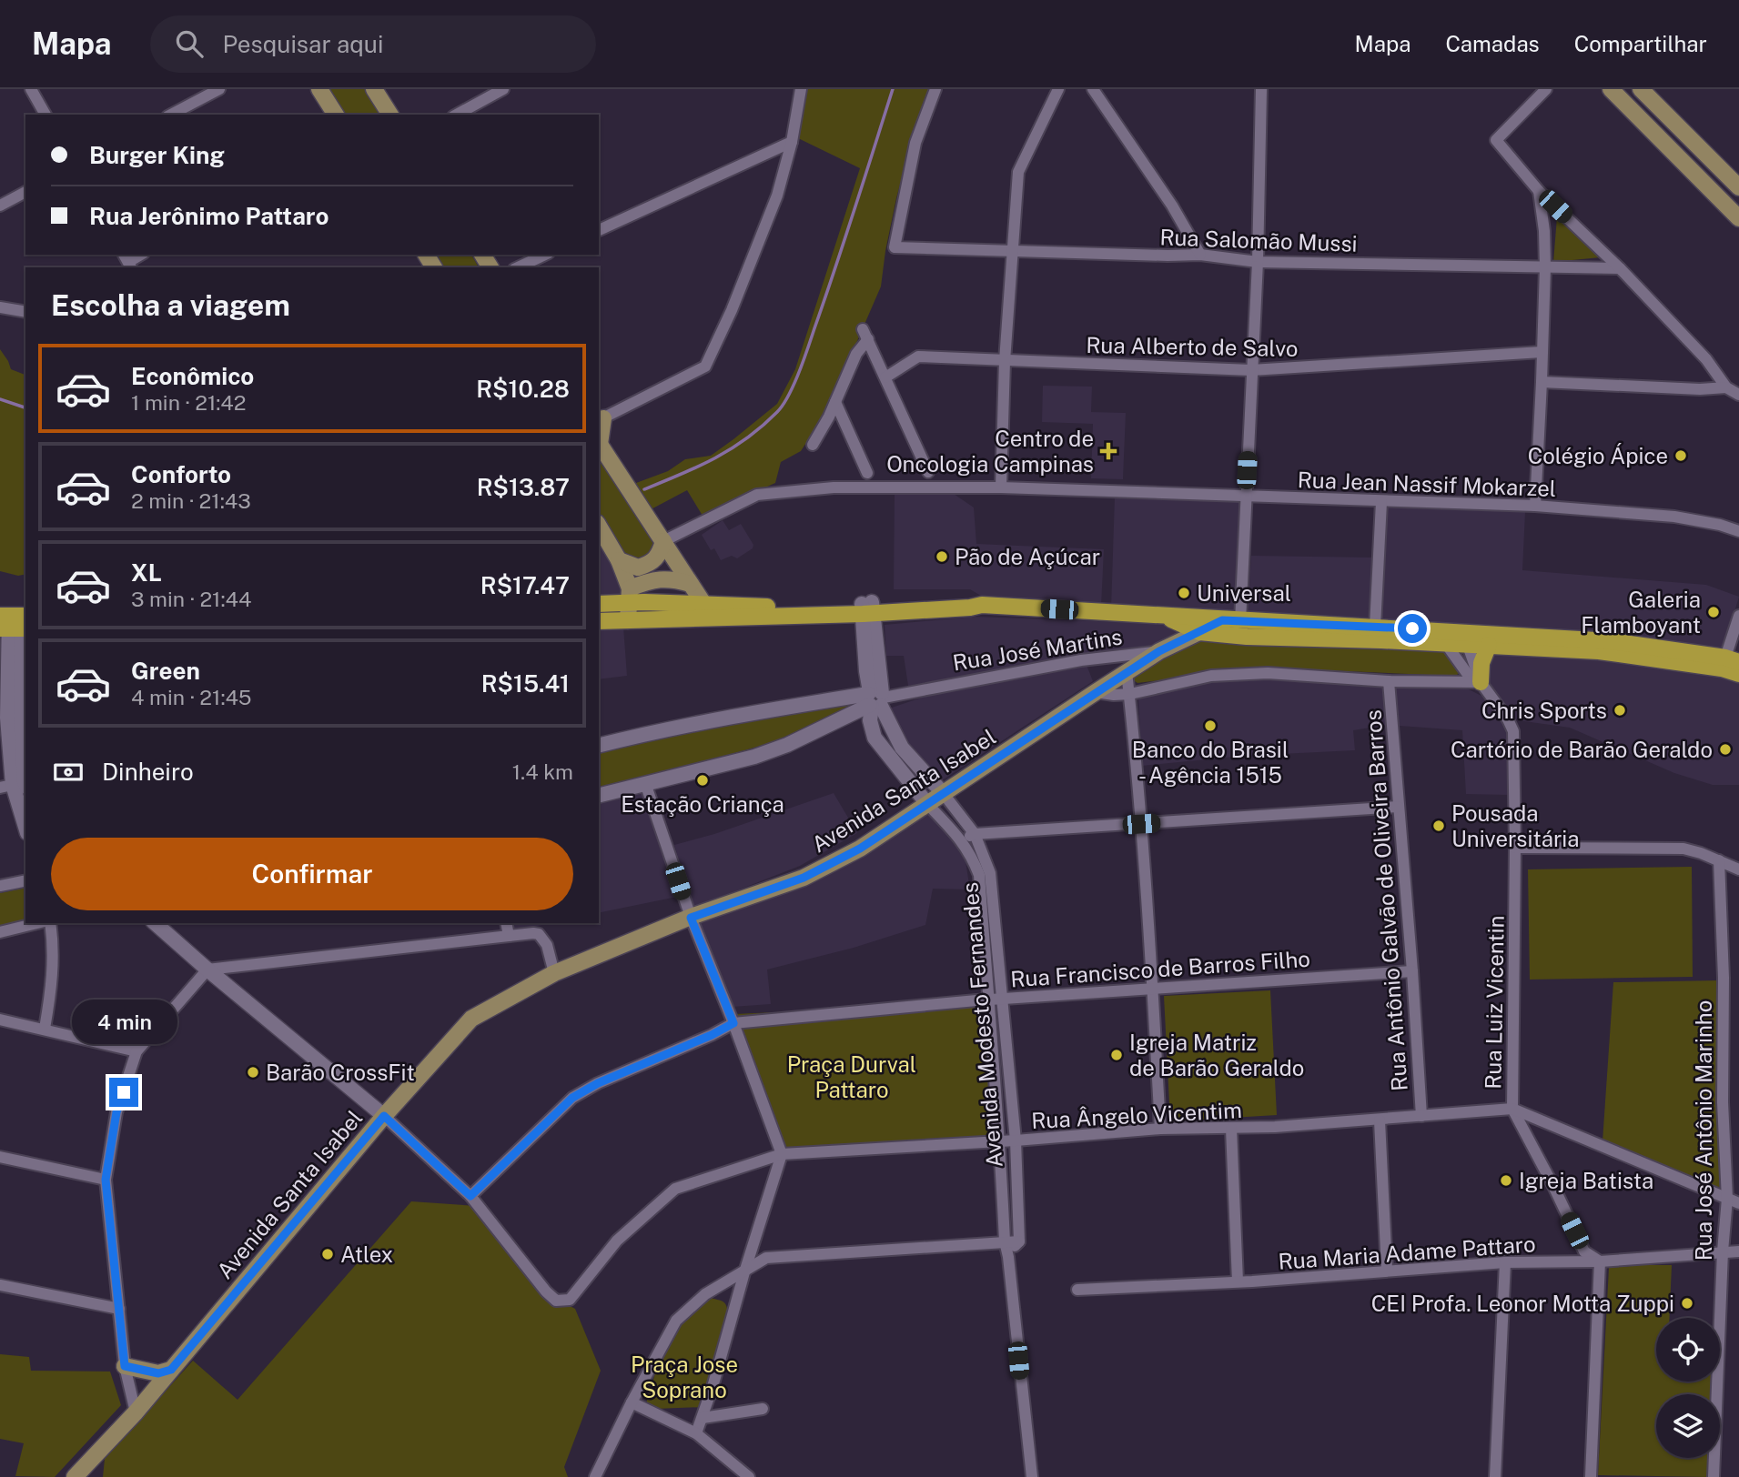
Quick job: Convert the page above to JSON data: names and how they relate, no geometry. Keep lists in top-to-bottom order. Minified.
{"streets":{"main road":["Avenida Santa Isabel"],"street":["Rua Salomão Mussi","Rua Alberto de Salvo","Rua Jean Nassif Mokarzel","Rua José Martins","Rua Antônio Galvão de Oliveira Barros","Rua Francisco de Barros Filho","Rua Luiz Vicentin","Avenida Modesto Fernandes","Rua Ângelo Vicentim","Rua José Antônio Marinho","Rua Maria Adame Pattaro"]},"crossings":[["Rua José Martins","Avenida Santa Isabel"],["Rua José Martins","Avenida Modesto Fernandes"],["Avenida Santa Isabel","Avenida Modesto Fernandes"],["Rua Antônio Galvão de Oliveira Barros","Rua Francisco de Barros Filho"],["Rua Antônio Galvão de Oliveira Barros","Rua Ângelo Vicentim"],["Rua Francisco de Barros Filho","Avenida Modesto Fernandes"],["Rua Francisco de Barros Filho","Rua Ângelo Vicentim"],["Rua Luiz Vicentin","Rua Ângelo Vicentim"],["Rua Luiz Vicentin","Rua Maria Adame Pattaro"],["Avenida Modesto Fernandes","Rua Ângelo Vicentim"],["Rua Ângelo Vicentim","Rua José Antônio Marinho"],["Rua José Antônio Marinho","Rua Maria Adame Pattaro"]],"parks":["Praça Durval Pattaro","Praça Jose Soprano"],"places":{"health":["Centro de Oncologia Campinas"],"other":["Colégio Ápice","Pão de Açúcar","Universal","Galeria Flamboyant","Chris Sports","Banco do Brasil - Agência 1515","Cartório de Barão Geraldo","Estação Criança","Pousada Universitária","Igreja Matriz de Barão Geraldo","Barão CrossFit","Igreja Batista","Atlex","CEI Profa. Leonor Motta Zuppi"]},"page":{"header":"Mapa","search":"Pesquisar aqui","nav":["Mapa","Camadas","Compartilhar"],"banner":["Burger King","Rua Jerônimo Pattaro"],"heading":"Escolha a viagem","list":[{"name":"Econômico","note":"1 min · 21:42","value":"R$10.28"},{"name":"Conforto","note":"2 min · 21:43","value":"R$13.87"},{"name":"XL","note":"3 min · 21:44","value":"R$17.47"},{"name":"Green","note":"4 min · 21:45","value":"R$15.41"}],"pay":["Dinheiro","1.4 km"],"buttons":"Confirmar","bubble":"4 min"}}
